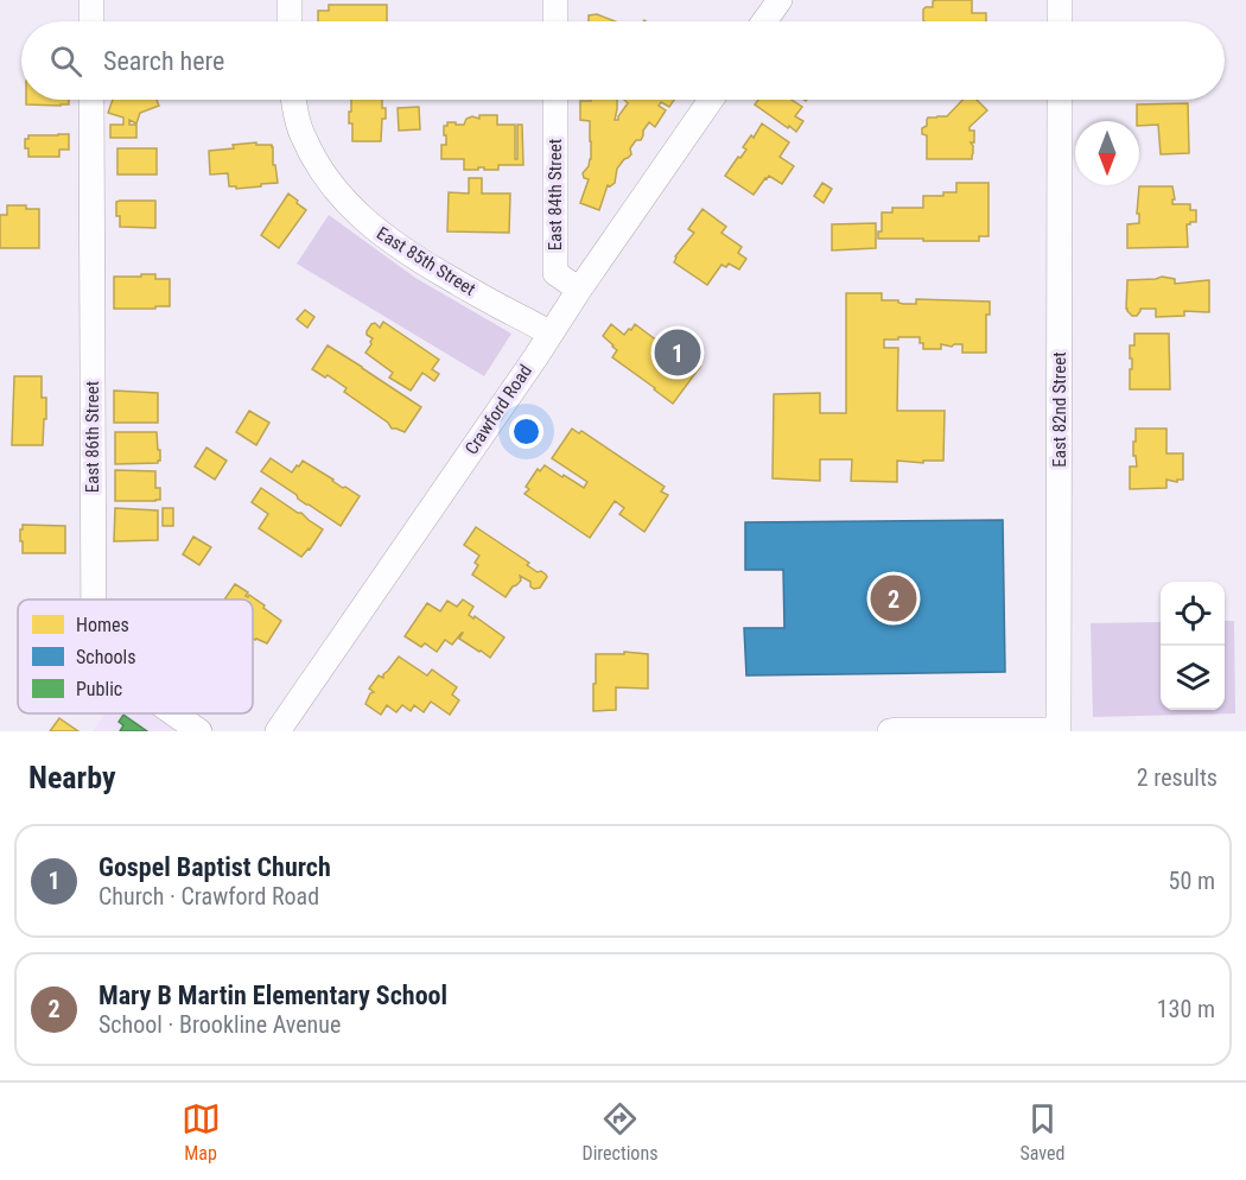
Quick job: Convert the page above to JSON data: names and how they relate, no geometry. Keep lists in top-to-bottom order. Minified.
{"streets":{"street":["East 84th Street","East 85th Street","Crawford Road","East 82nd Street","East 86th Street"]},"crossings":[["East 84th Street","Crawford Road"],["East 85th Street","Crawford Road"]],"legend":["Homes","Schools","Public"],"north":"bottom","page":{"search":"Search here","pins":["1","2"],"heading":["Nearby","2 results"],"list":[{"mark":"1","name":"Gospel Baptist Church","note":"Church · Crawford Road","value":"50 m"},{"mark":"2","name":"Mary B Martin Elementary School","note":"School · Brookline Avenue","value":"130 m"}],"nav":["Map","Directions","Saved"]}}
